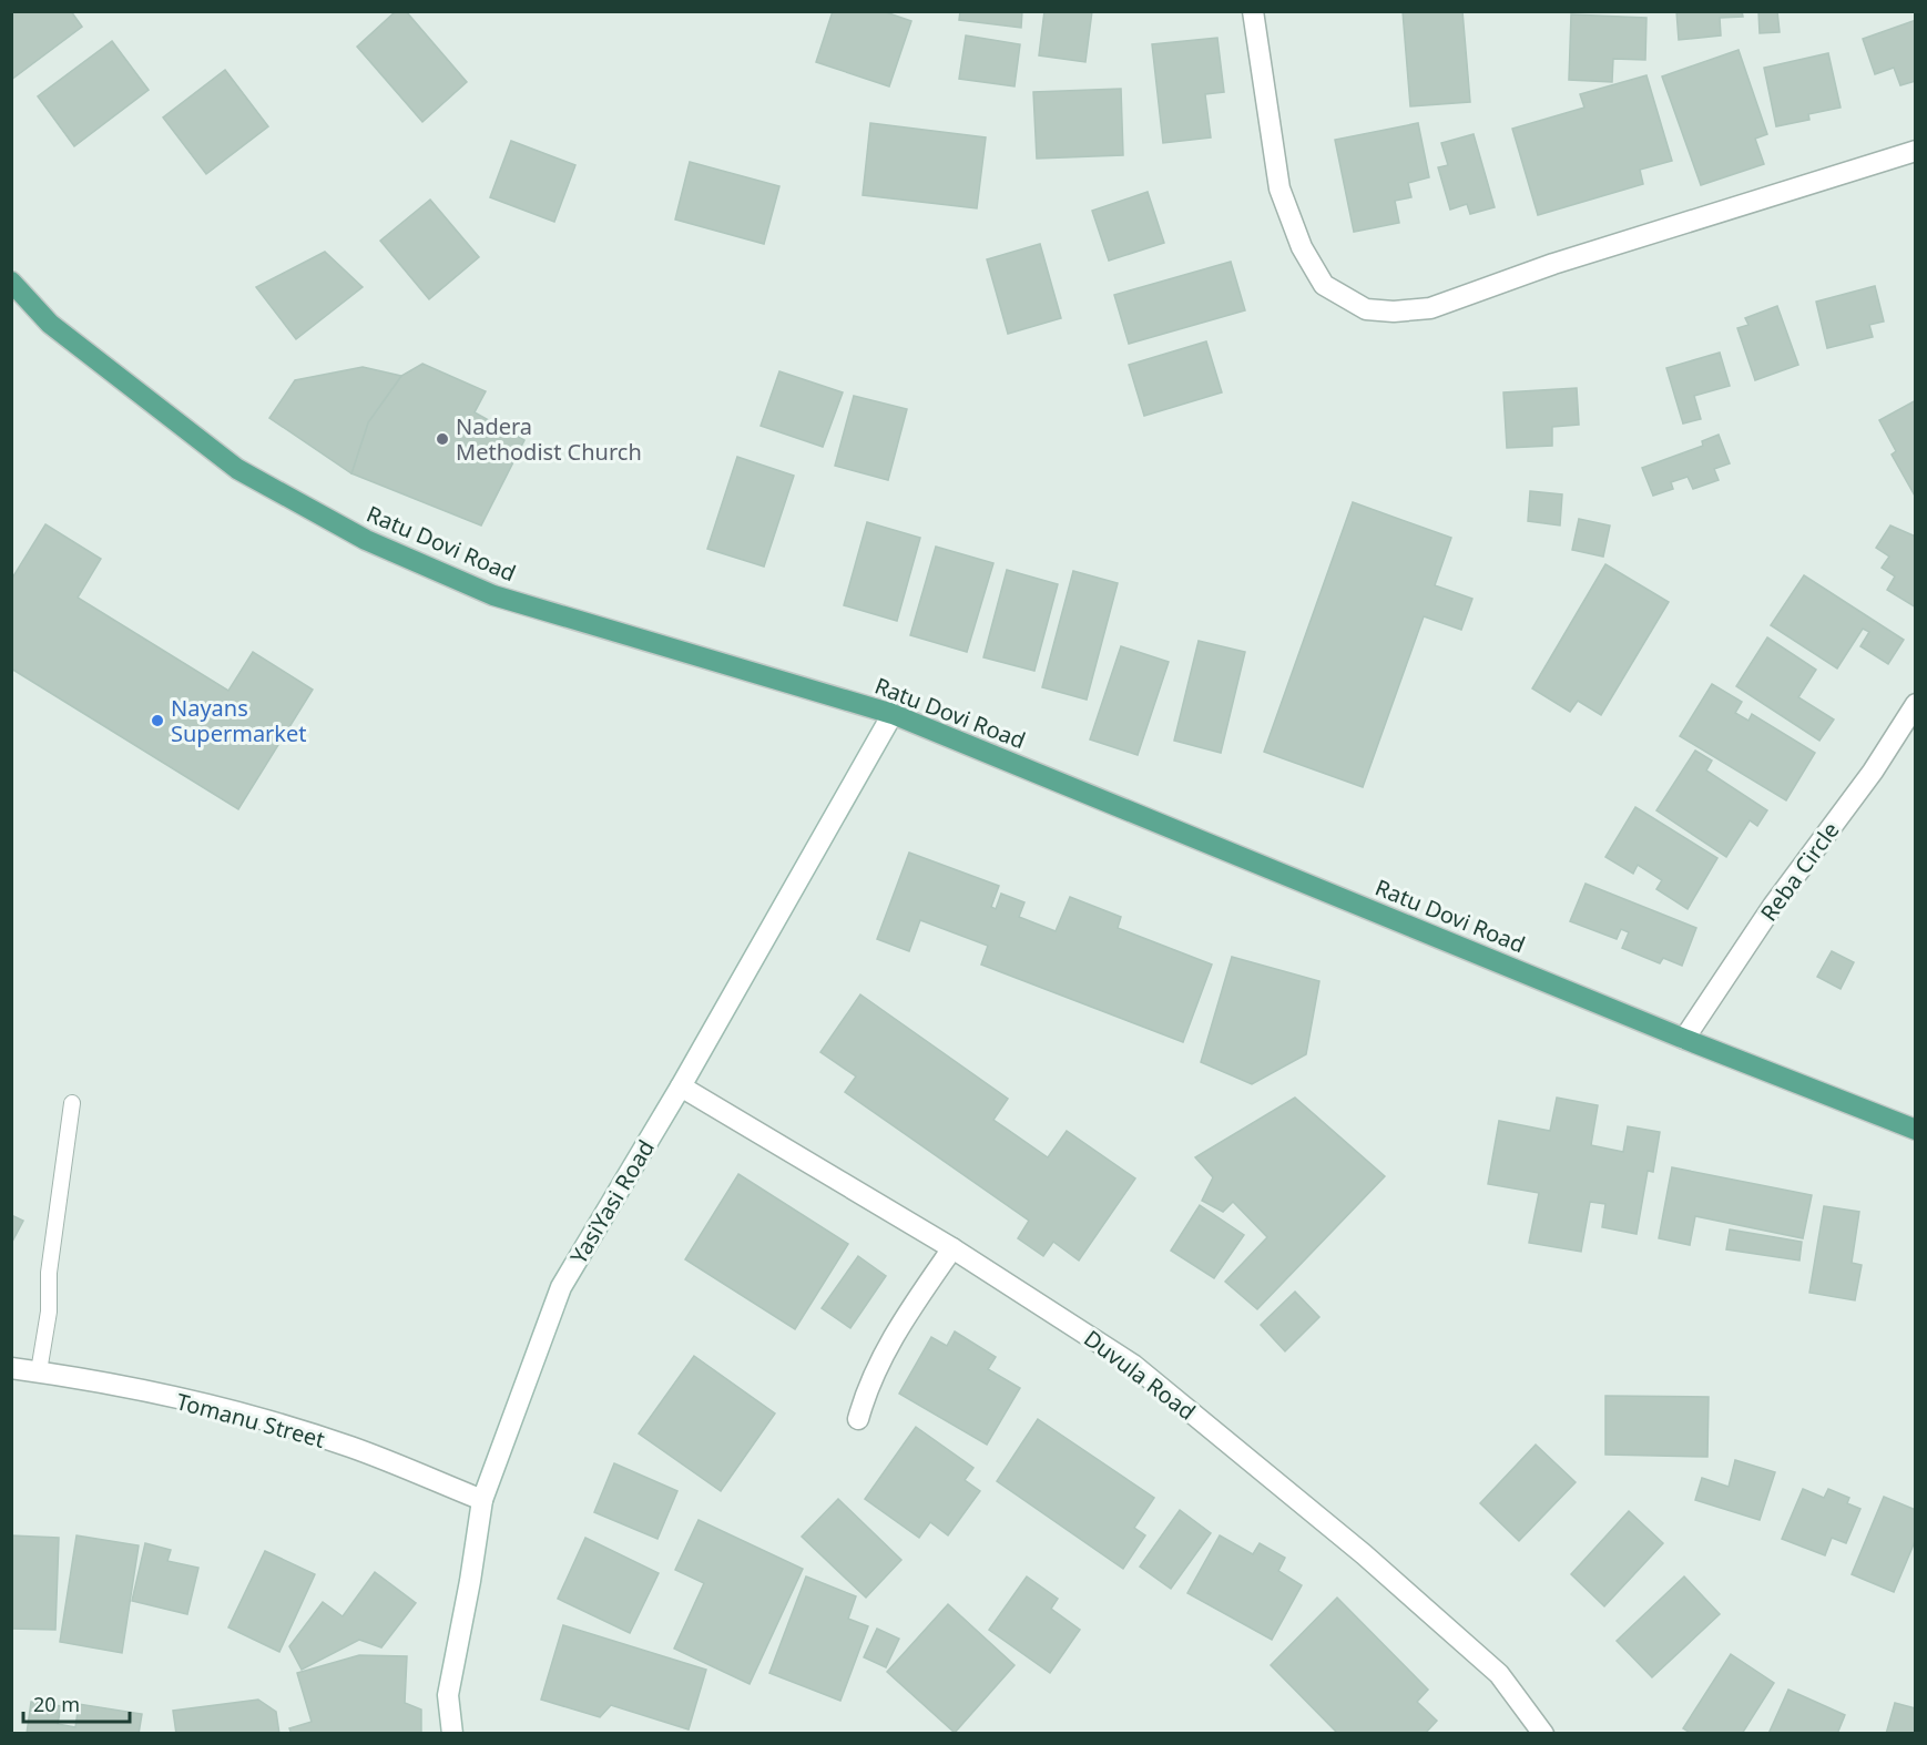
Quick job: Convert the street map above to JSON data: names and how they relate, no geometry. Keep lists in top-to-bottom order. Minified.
{"streets":{"main road":["Ratu Dovi Road"],"street":["Reba Circle","YasiYasi Road","Duvula Road","Tomanu Street"]},"crossings":[["Ratu Dovi Road","Reba Circle"],["Ratu Dovi Road","YasiYasi Road"],["YasiYasi Road","Duvula Road"],["YasiYasi Road","Tomanu Street"]],"places":["Nadera Methodist Church","Nayans Supermarket"],"scale_bar":"20 m"}
